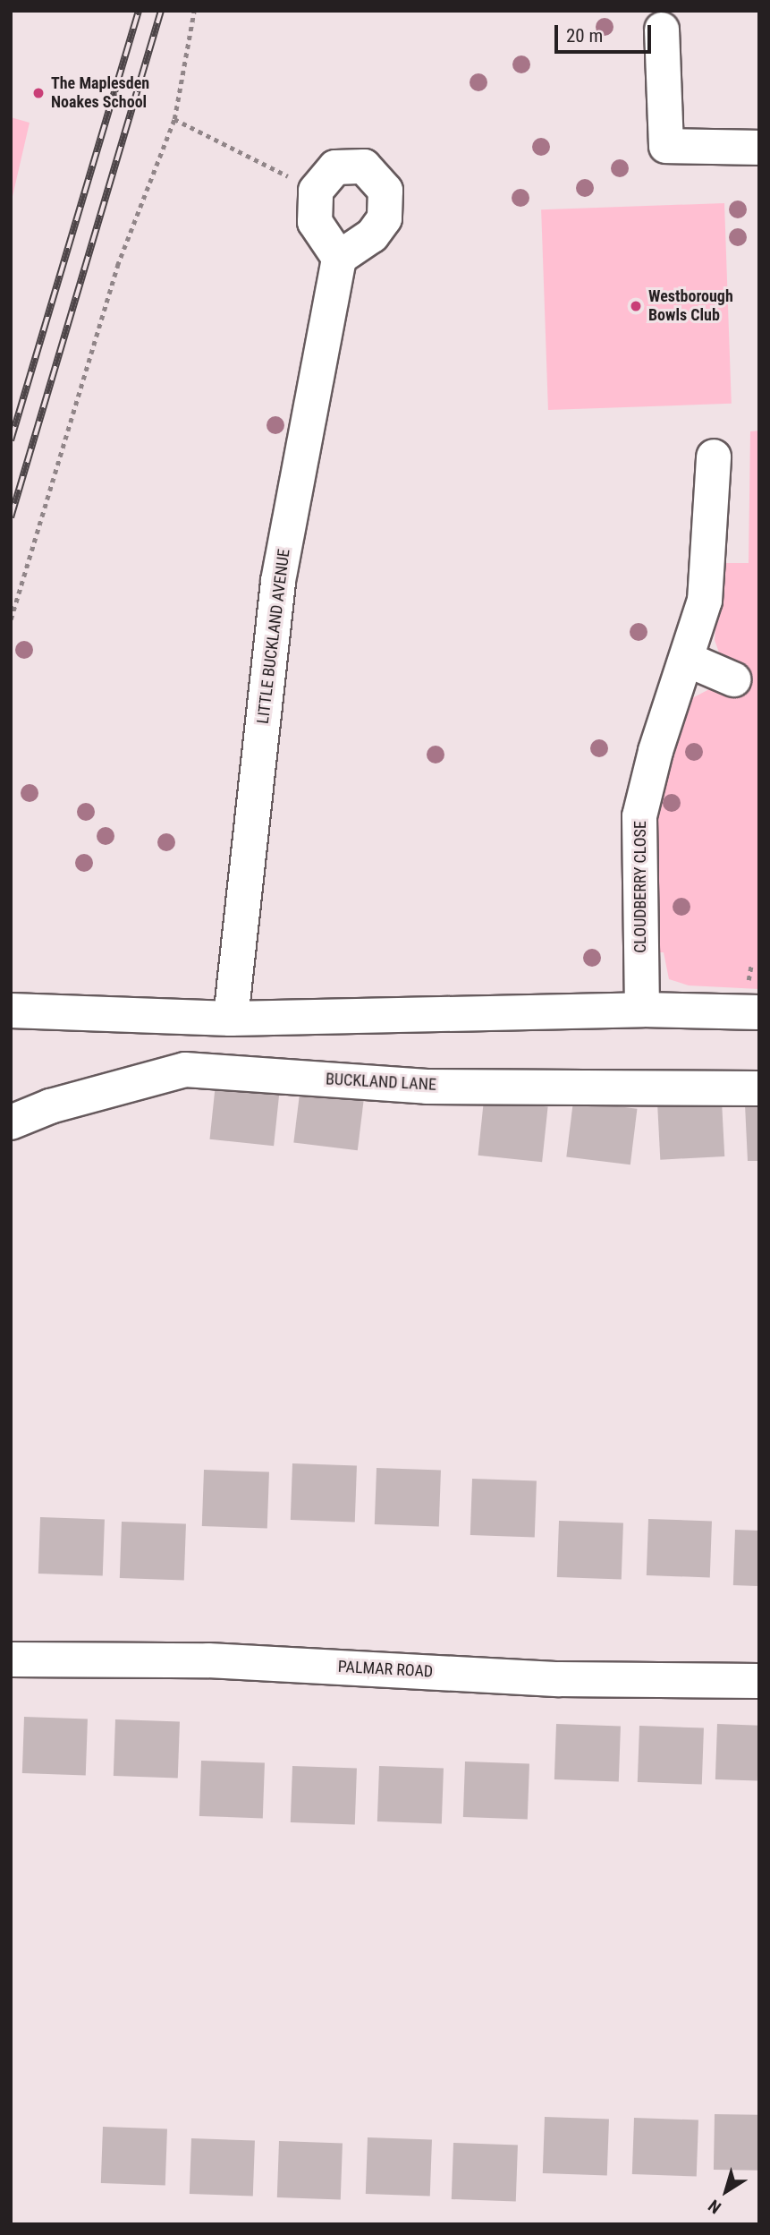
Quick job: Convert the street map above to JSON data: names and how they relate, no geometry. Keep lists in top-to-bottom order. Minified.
{"streets":{"street":["LITTLE BUCKLAND AVENUE","CLOUDBERRY CLOSE","BUCKLAND LANE","PALMAR ROAD"]},"places":["The Maplesden Noakes School","Westborough Bowls Club"],"scale_bar":"20 m","north":"bottom left"}
